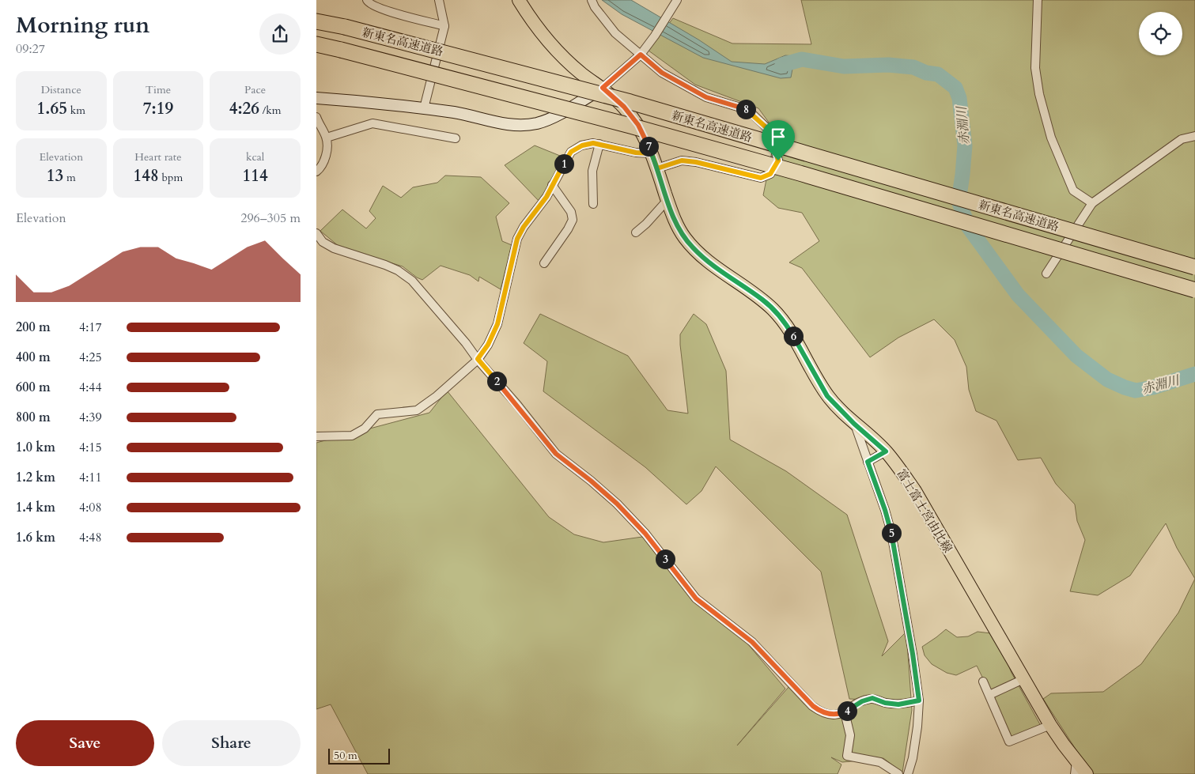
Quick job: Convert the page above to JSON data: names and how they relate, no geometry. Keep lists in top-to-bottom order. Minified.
{"streets":{"highway":["新東名高速道路"],"main road":["富士富士宮由比線"]},"water":["赤淵川"],"scale_bar":"50 m","page":{"heading":["Morning run","09:27"],"stats":[["Distance","1.65 km"],["Time","7:19"],["Pace","4:26 /km"],["Elevation","13 m"],["Heart rate","148 bpm"],["kcal","114"]],"pins":["8","7","1","6","2","5","3","4"],"chart":["Elevation","296–305 m"],"list":[{"name":"200 m","note":"4:17"},{"name":"400 m","note":"4:25"},{"name":"600 m","note":"4:44"},{"name":"800 m","note":"4:39"},{"name":"1.0 km","note":"4:15"},{"name":"1.2 km","note":"4:11"},{"name":"1.4 km","note":"4:08"},{"name":"1.6 km","note":"4:48"}],"buttons":["Save","Share"],"scale":"50 m"}}
